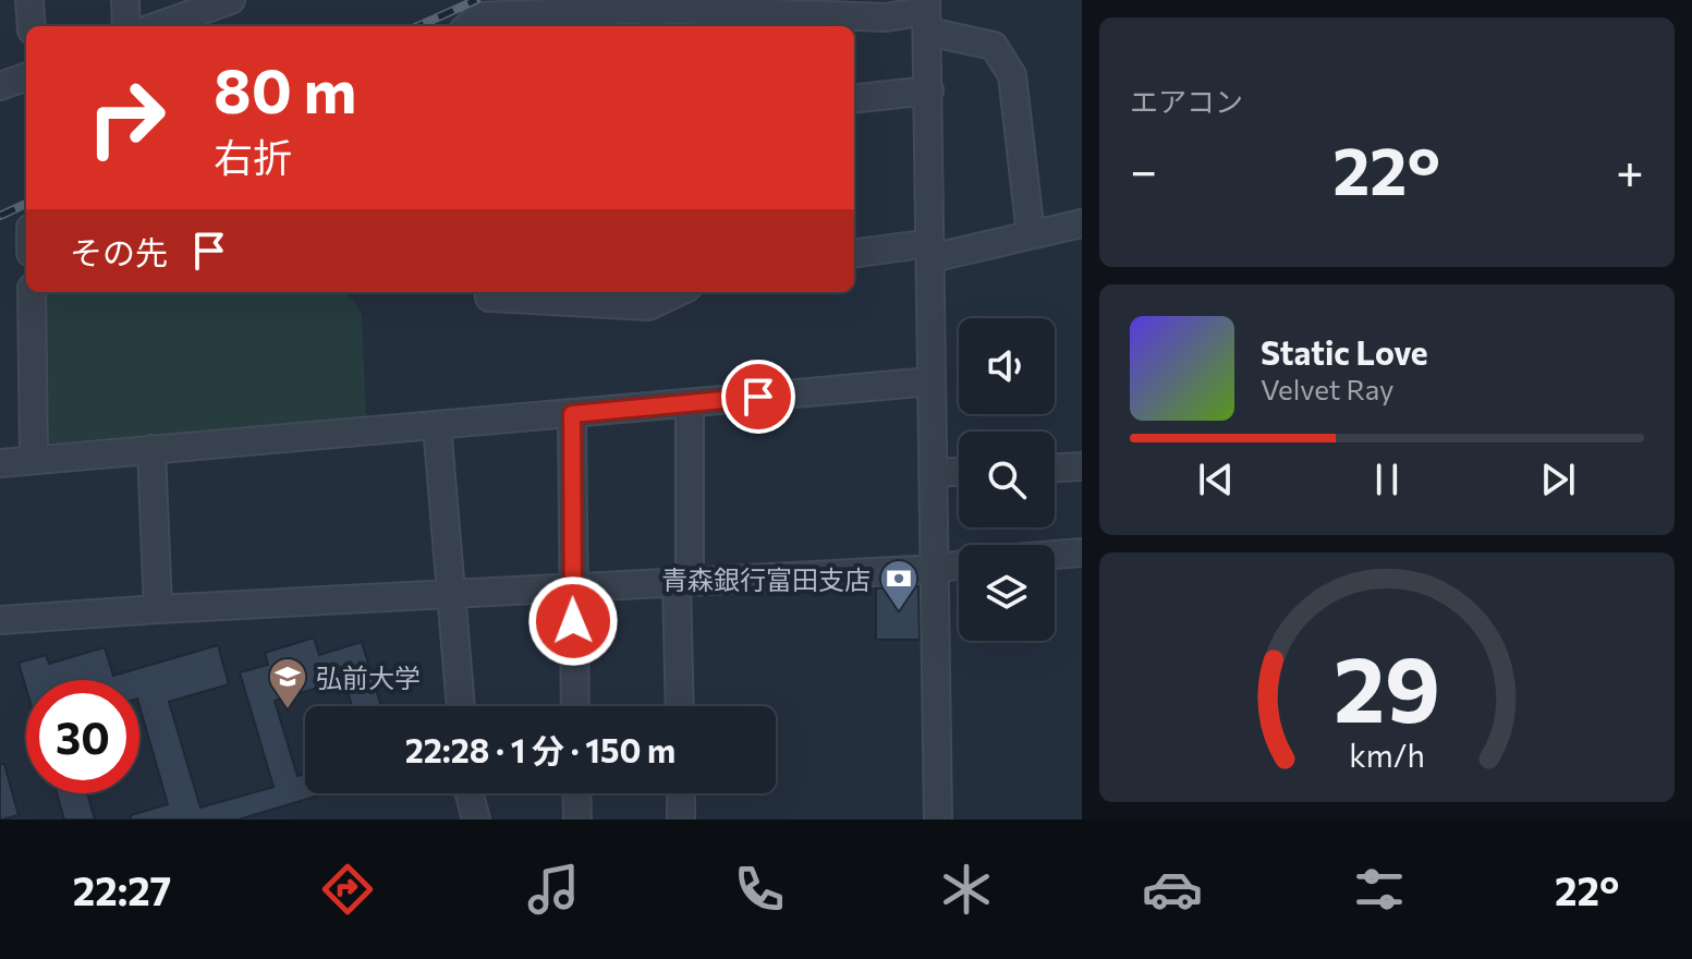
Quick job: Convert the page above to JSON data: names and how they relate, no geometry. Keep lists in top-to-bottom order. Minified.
{"places":{"bank":["青森銀行富田支店"],"school or university":["弘前大学"]},"page":{"tile":"エアコン","turn":["80 m","右折"],"heat":["−","22°","+"],"then":"その先","song":["Static Love","Velvet Ray"],"limit":"30","trip":"22:28 · 1 分 · 150 m","tabs":["22:27","22°"],"gauge":["29","km/h"]}}
